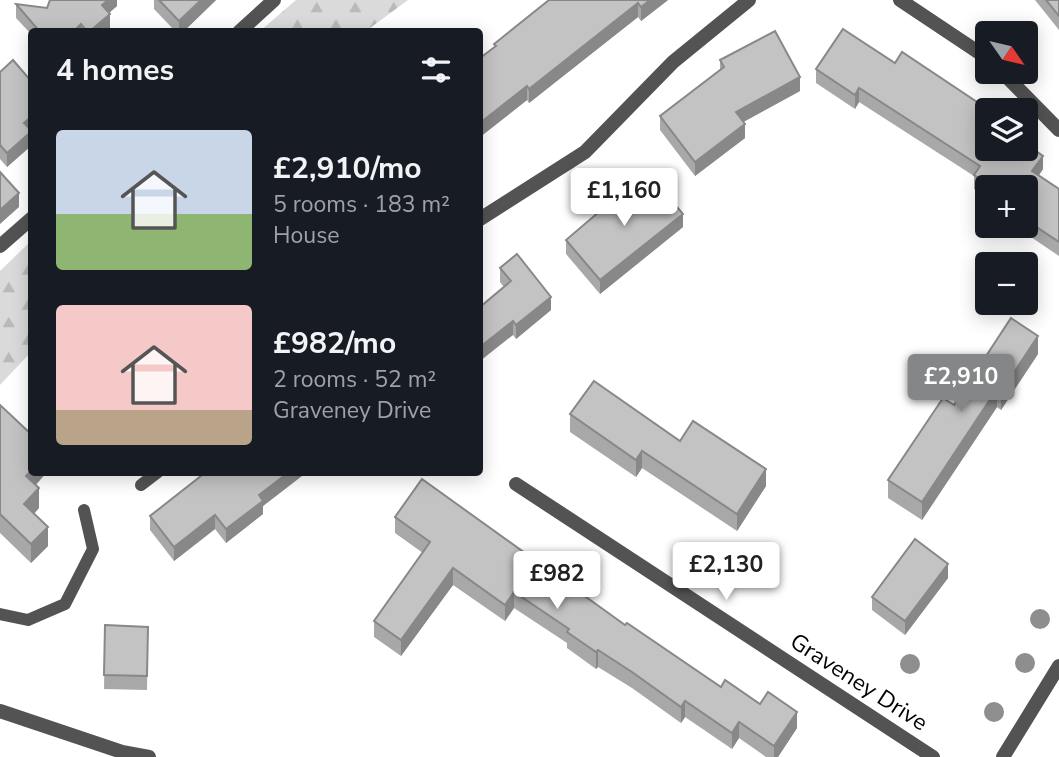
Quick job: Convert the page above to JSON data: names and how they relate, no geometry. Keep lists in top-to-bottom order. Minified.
{"streets":{"street":["Graveney Drive"]},"north":"bottom right","page":{"map_buttons":["+","−"],"heading":"4 homes","list":[{"name":"£2,910/mo","note":"5 rooms · 183 m² · House"},{"name":"£982/mo","note":"2 rooms · 52 m² · Graveney Drive"}],"price":["£1,160","£2,910","£2,130","£982"]}}
